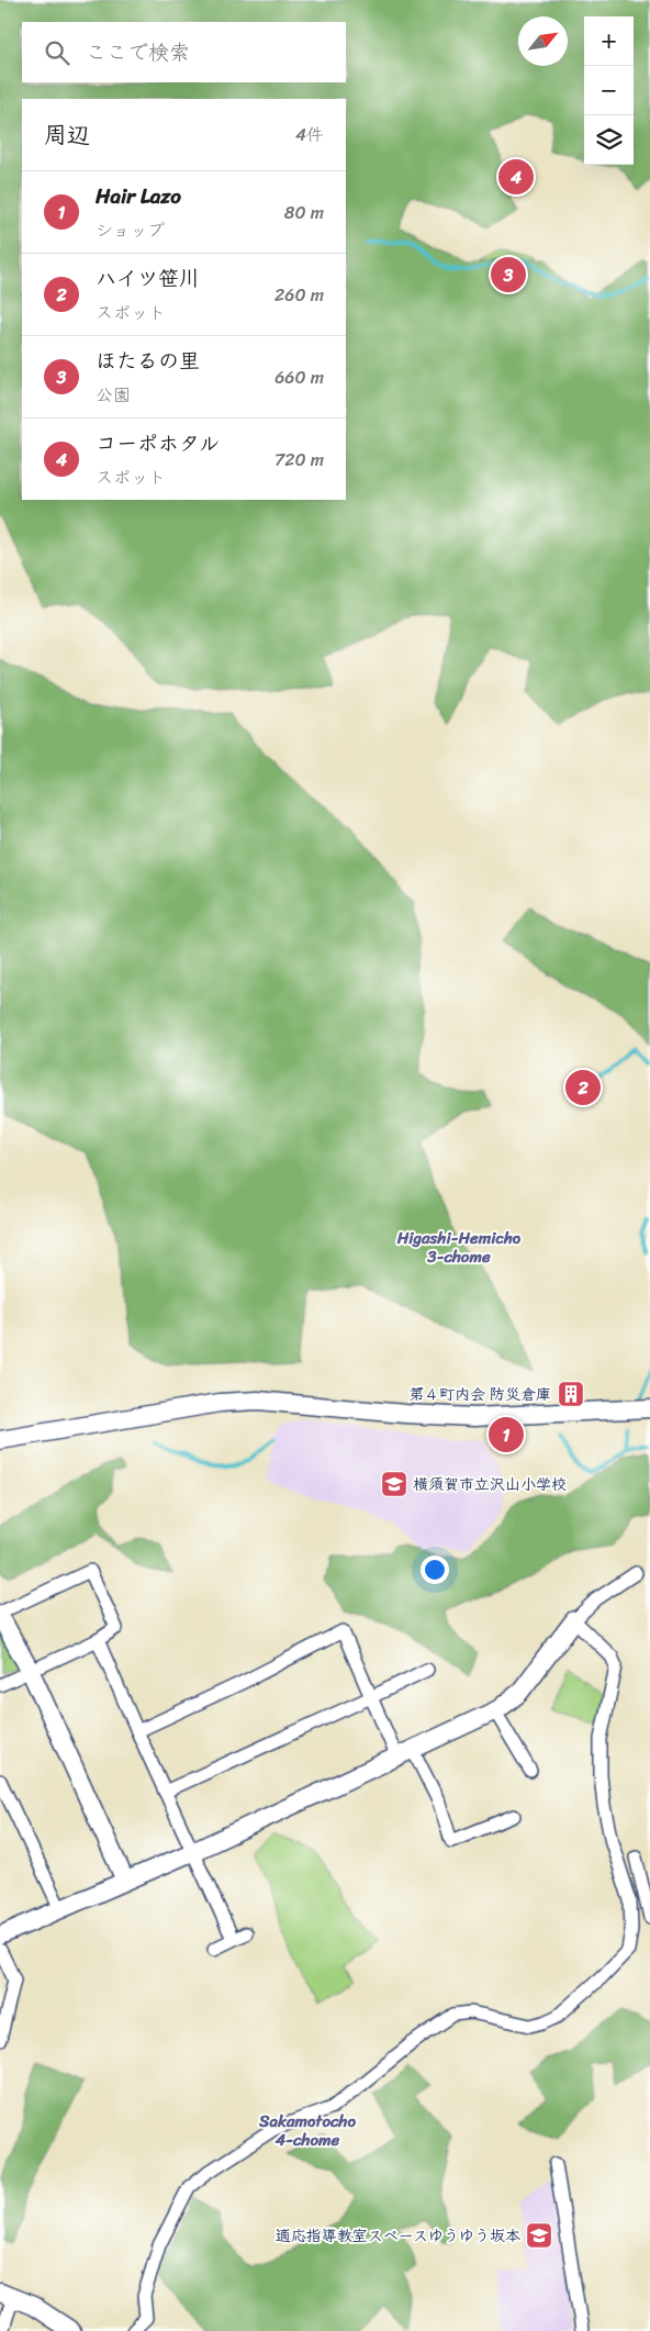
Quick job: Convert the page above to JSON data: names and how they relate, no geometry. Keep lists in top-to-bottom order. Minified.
{"districts":["Higashi-Hemicho 3-chome","Sakamotocho 4-chome"],"places":{"building":["第４町内会 防災倉庫"],"school or university":["横須賀市立沢山小学校","適応指導教室スペースゆうゆう坂本"]},"north":"top right","page":{"map_buttons":["+","−"],"search":"ここで検索","heading":["周辺","4件"],"pins":["4","3","2","1"],"list":[{"mark":"1","name":"Hair Lazo","note":"ショップ","value":"80 m"},{"mark":"2","name":"ハイツ笹川","note":"スポット","value":"260 m"},{"mark":"3","name":"ほたるの里","note":"公園","value":"660 m"},{"mark":"4","name":"コーポホタル","note":"スポット","value":"720 m"}]}}
